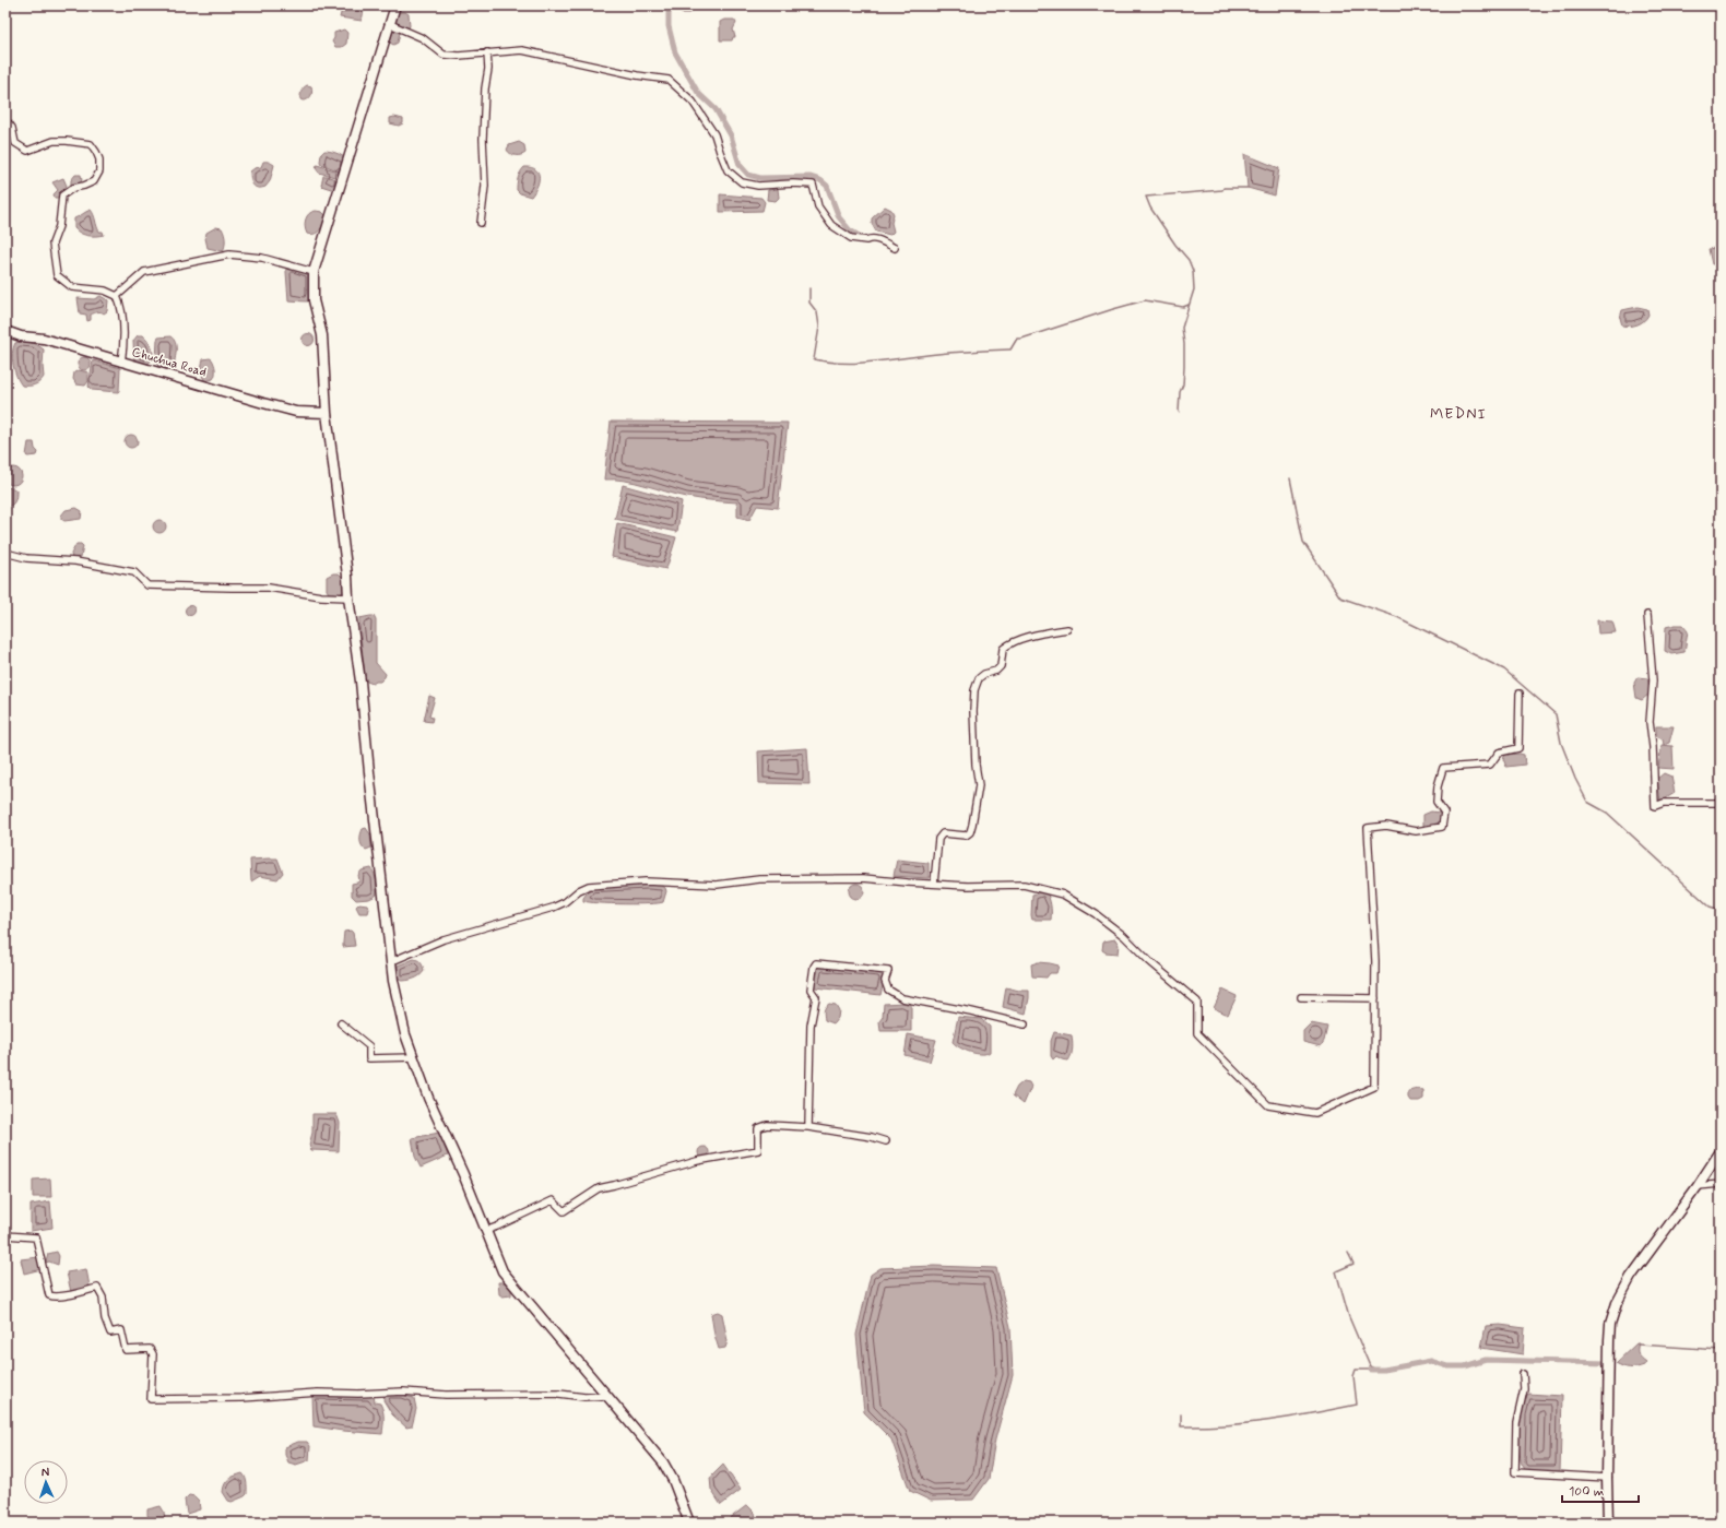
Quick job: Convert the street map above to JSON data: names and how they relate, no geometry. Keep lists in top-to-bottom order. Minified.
{"streets":{"main road":["Chuchua Road"]},"districts":["MEDNI"],"scale_bar":"100 m","north":"top"}
